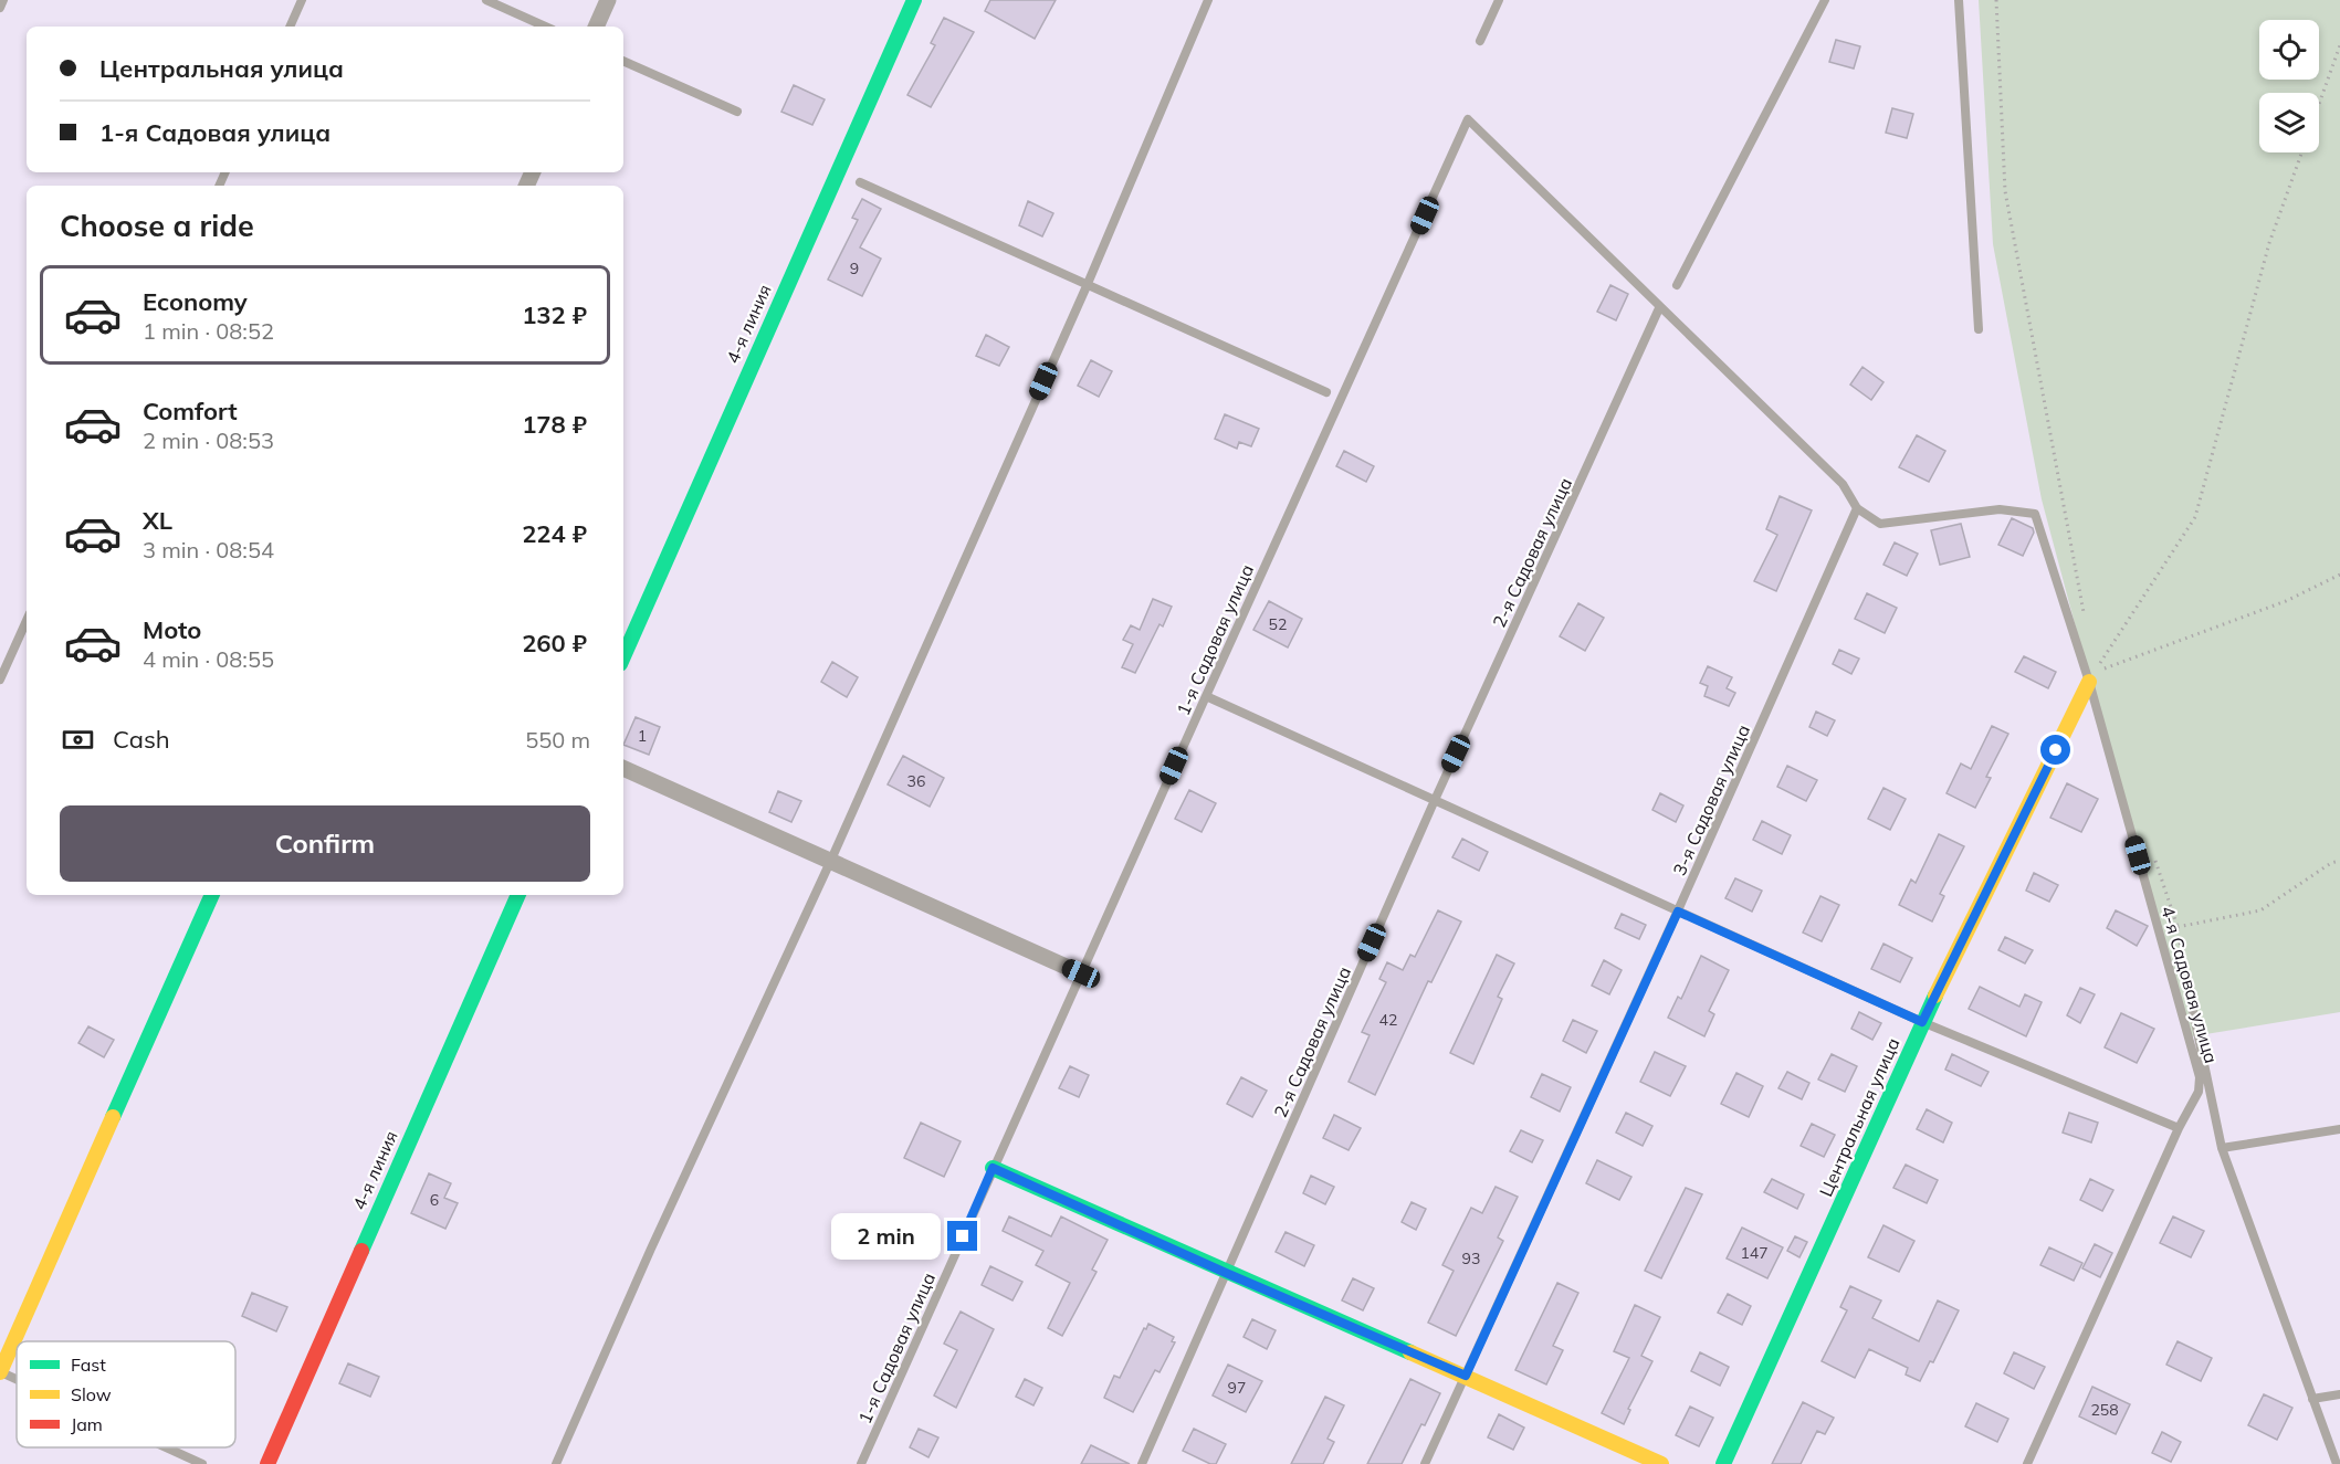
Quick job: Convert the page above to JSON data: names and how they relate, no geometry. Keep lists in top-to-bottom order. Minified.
{"streets":{"street":["4-я линия","Центральная улица"],"lane":["2-я Садовая улица","1-я Садовая улица","3-я Садовая улица","4-я Садовая улица"]},"crossings":[["2-я Садовая улица","1-я Садовая улица"],["3-я Садовая улица","4-я Садовая улица"],["4-я Садовая улица","Центральная улица"]],"house_numbers":["9","52","1","36","42","6","147","93","97","258"],"legend":["Fast","Slow","Jam"],"page":{"banner":["Центральная улица","1-я Садовая улица"],"heading":"Choose a ride","list":[{"name":"Economy","note":"1 min · 08:52","value":"132 ₽"},{"name":"Comfort","note":"2 min · 08:53","value":"178 ₽"},{"name":"XL","note":"3 min · 08:54","value":"224 ₽"},{"name":"Moto","note":"4 min · 08:55","value":"260 ₽"}],"pay":["Cash","550 m"],"buttons":"Confirm","bubble":"2 min"}}
